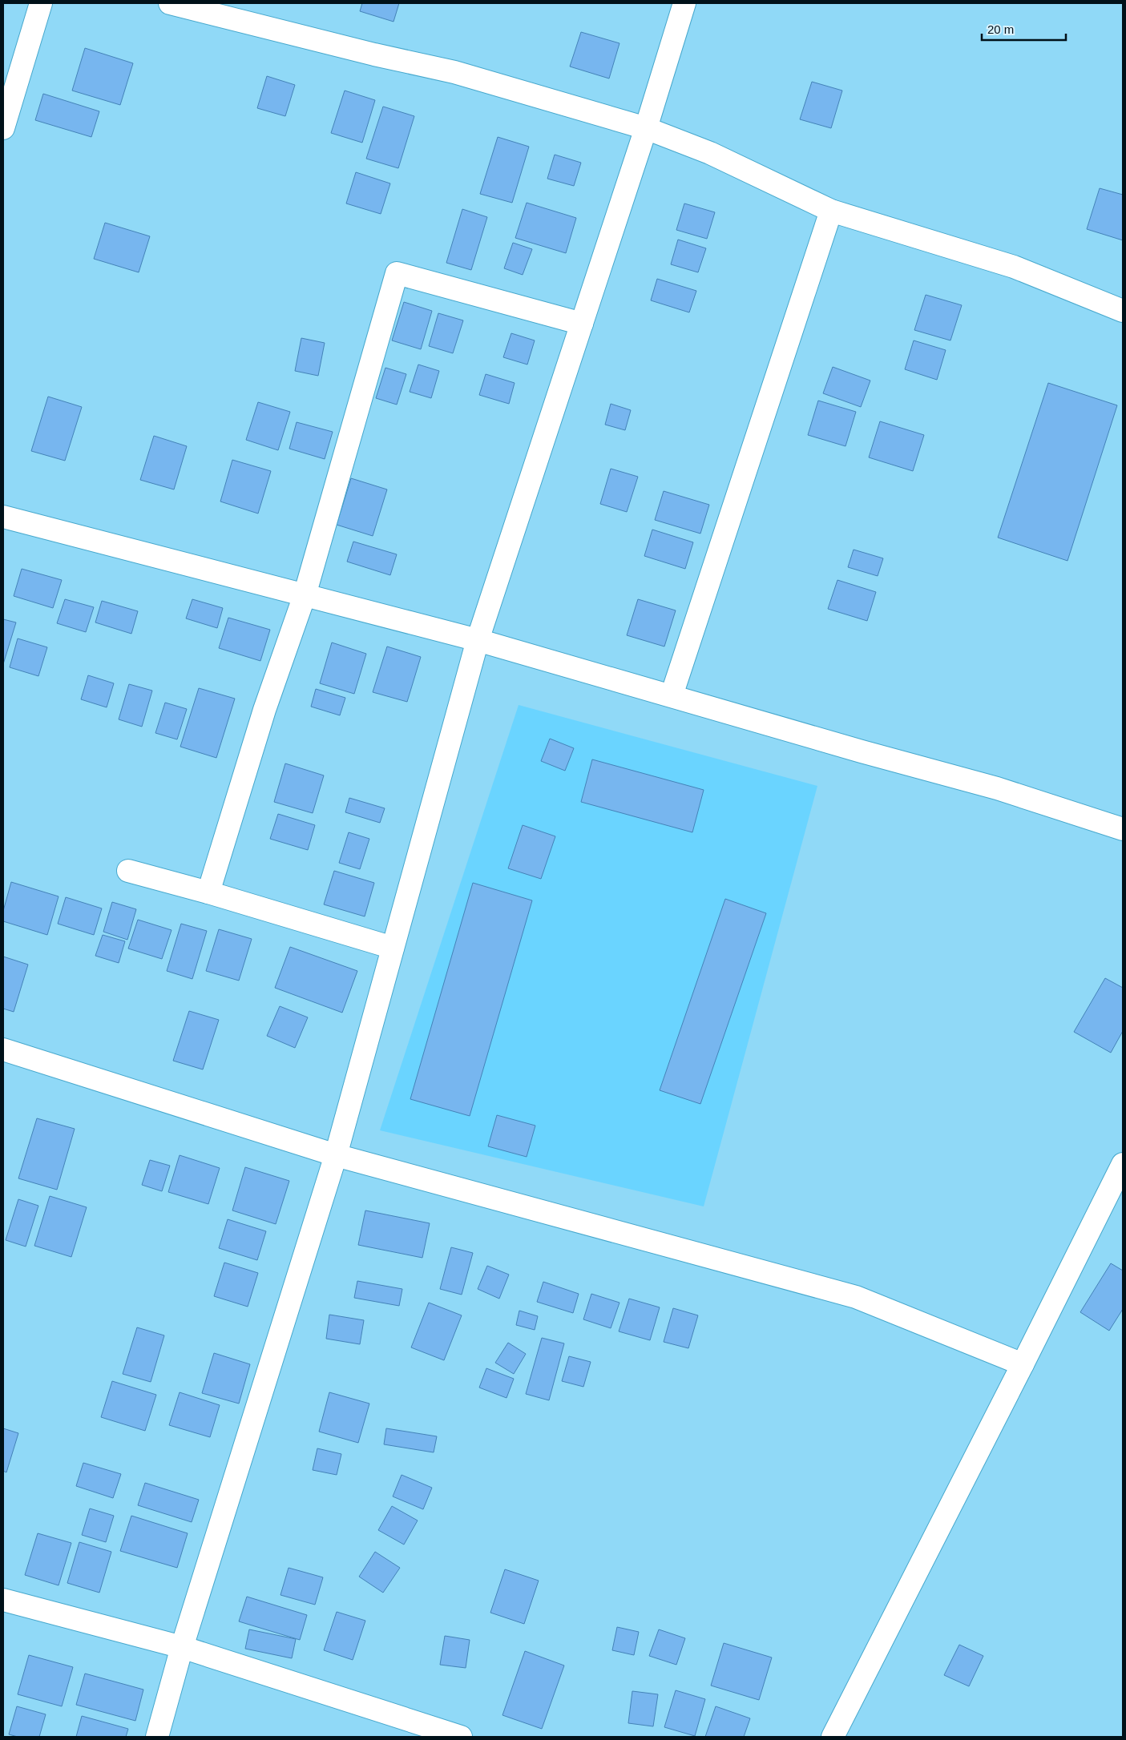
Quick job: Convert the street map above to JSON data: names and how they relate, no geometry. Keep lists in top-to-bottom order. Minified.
{"scale_bar":"20 m"}
